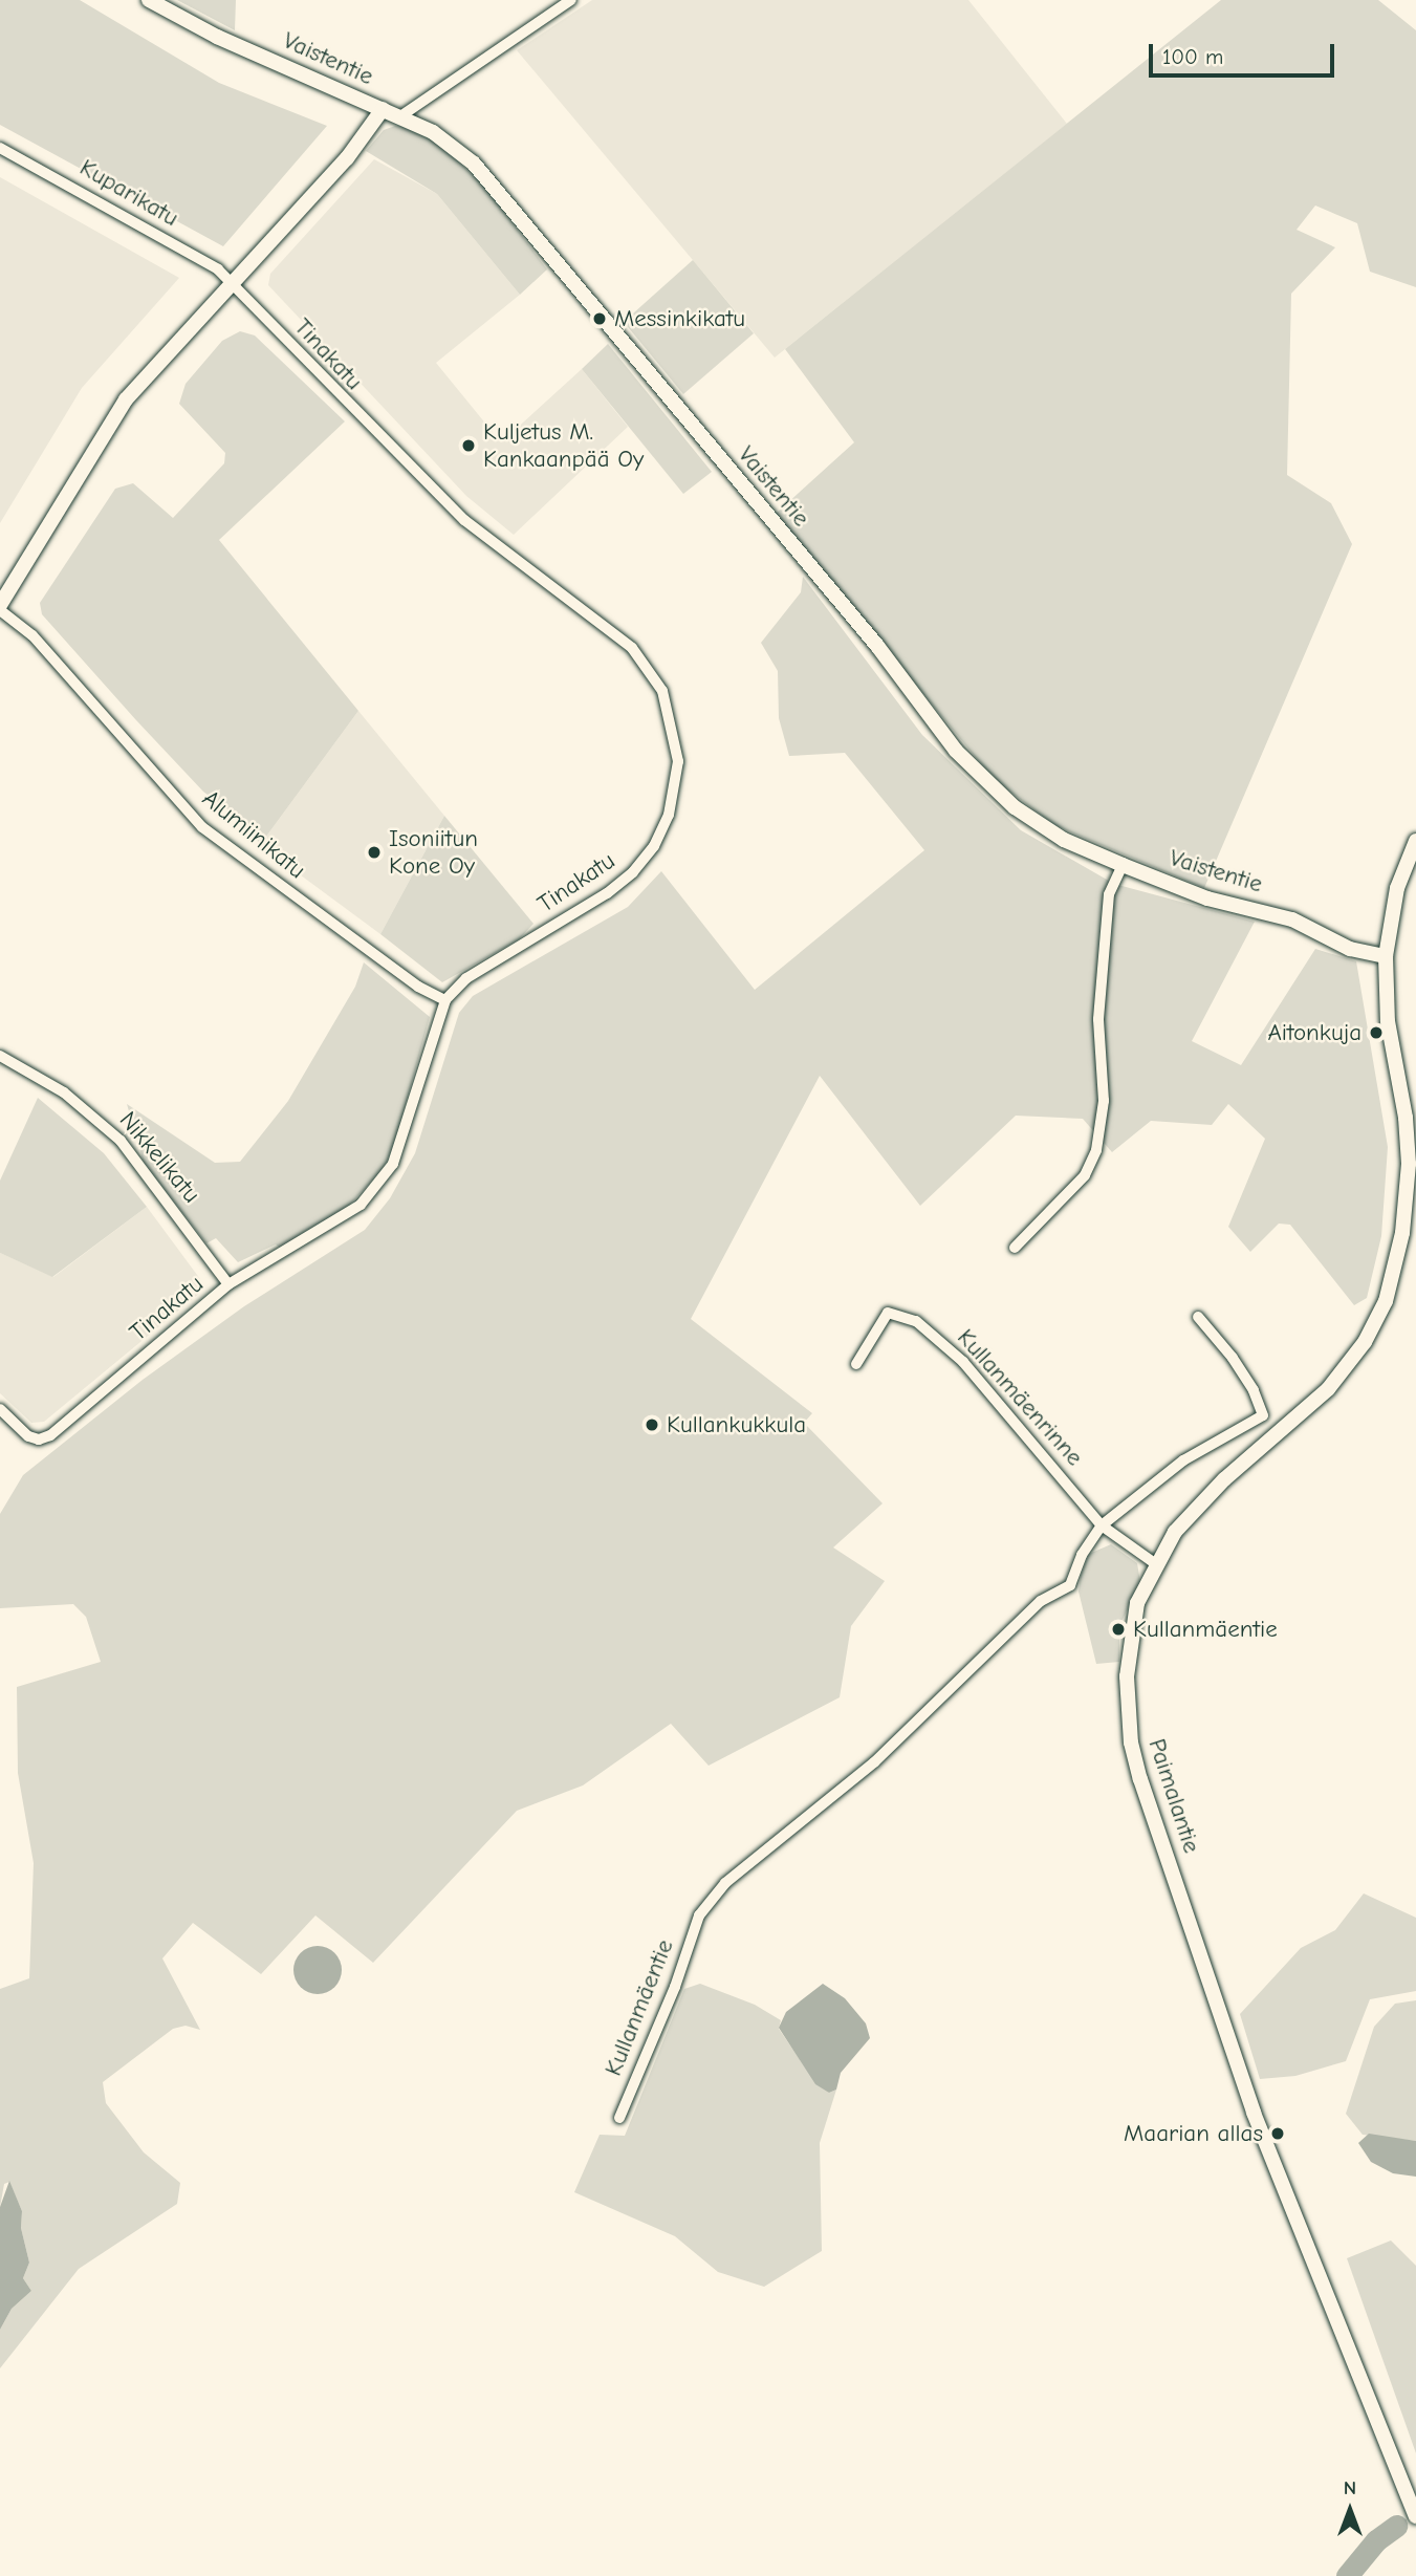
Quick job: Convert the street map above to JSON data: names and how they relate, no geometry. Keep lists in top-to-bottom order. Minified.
{"streets":{"street":["Vaistentie","Kuparikatu","Tinakatu","Alumiinikatu","Nikkelikatu","Kullanmäenrinne","Paimalantie","Kullanmäentie"]},"crossings":[["Vaistentie","Paimalantie"],["Kuparikatu","Tinakatu"],["Tinakatu","Alumiinikatu"],["Tinakatu","Nikkelikatu"],["Kullanmäenrinne","Paimalantie"],["Kullanmäenrinne","Kullanmäentie"]],"places":["Messinkikatu","Kuljetus M. Kankaanpää Oy","Isoniitun Kone Oy","Aitonkuja","Kullankukkula","Kullanmäentie","Maarian allas"],"scale_bar":"100 m","north":"top"}
